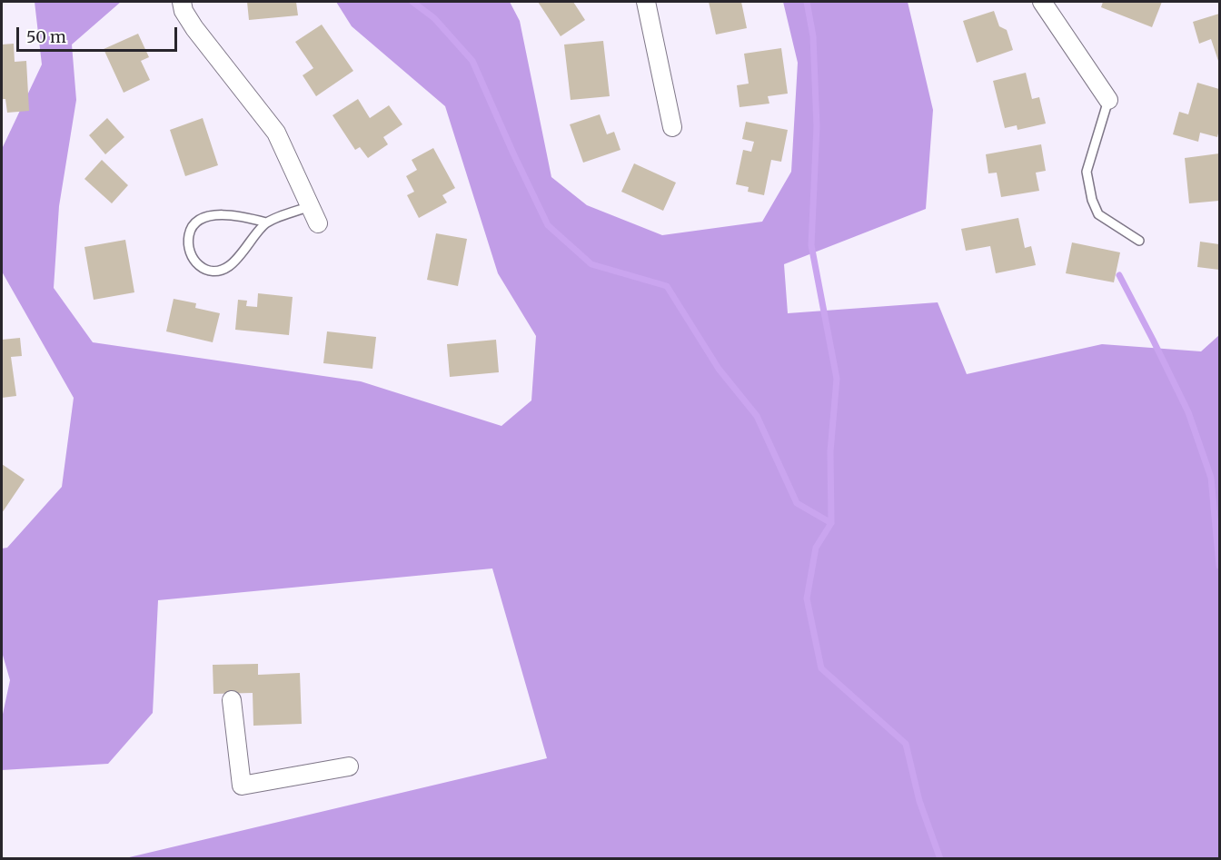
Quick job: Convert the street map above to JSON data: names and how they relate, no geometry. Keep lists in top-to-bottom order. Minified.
{"scale_bar":"50 m"}
